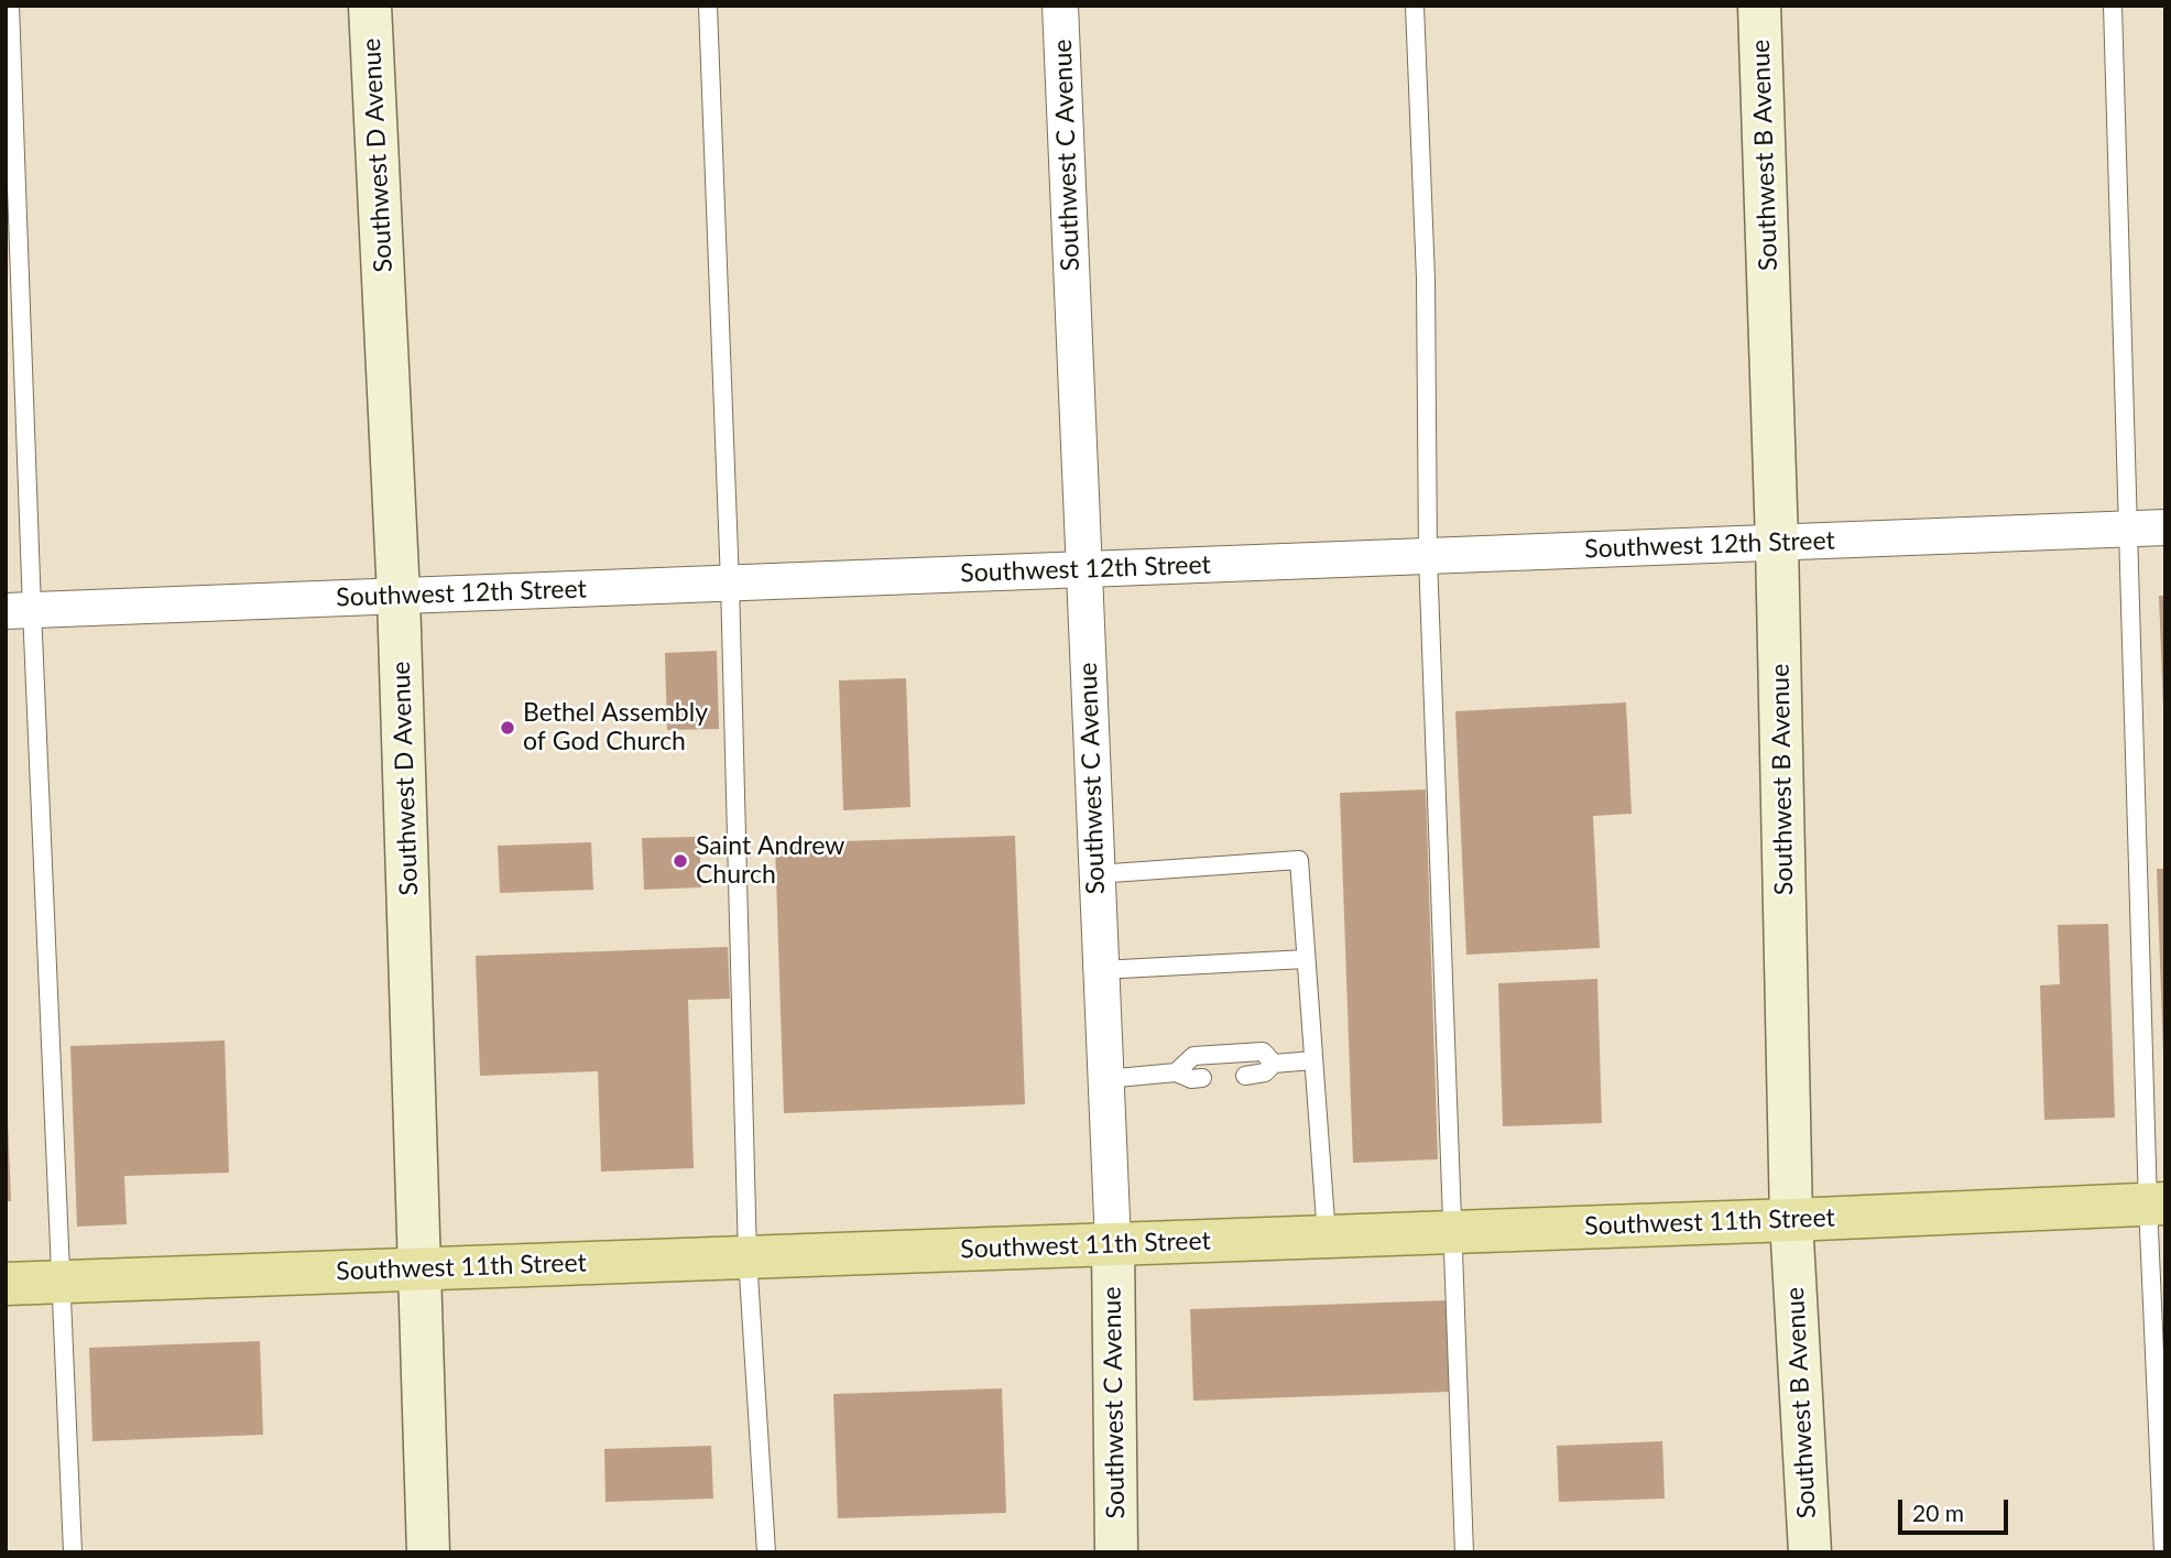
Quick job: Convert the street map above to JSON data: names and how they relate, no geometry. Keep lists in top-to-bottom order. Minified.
{"streets":{"main road":["Southwest 11th Street"],"street":["Southwest D Avenue","Southwest C Avenue","Southwest B Avenue","Southwest 12th Street"]},"crossings":[["Southwest D Avenue","Southwest 12th Street"],["Southwest D Avenue","Southwest 11th Street"],["Southwest C Avenue","Southwest 12th Street"],["Southwest C Avenue","Southwest 11th Street"],["Southwest B Avenue","Southwest 12th Street"],["Southwest B Avenue","Southwest 11th Street"]],"places":["Bethel Assembly of God Church","Saint Andrew Church"],"scale_bar":"20 m"}
